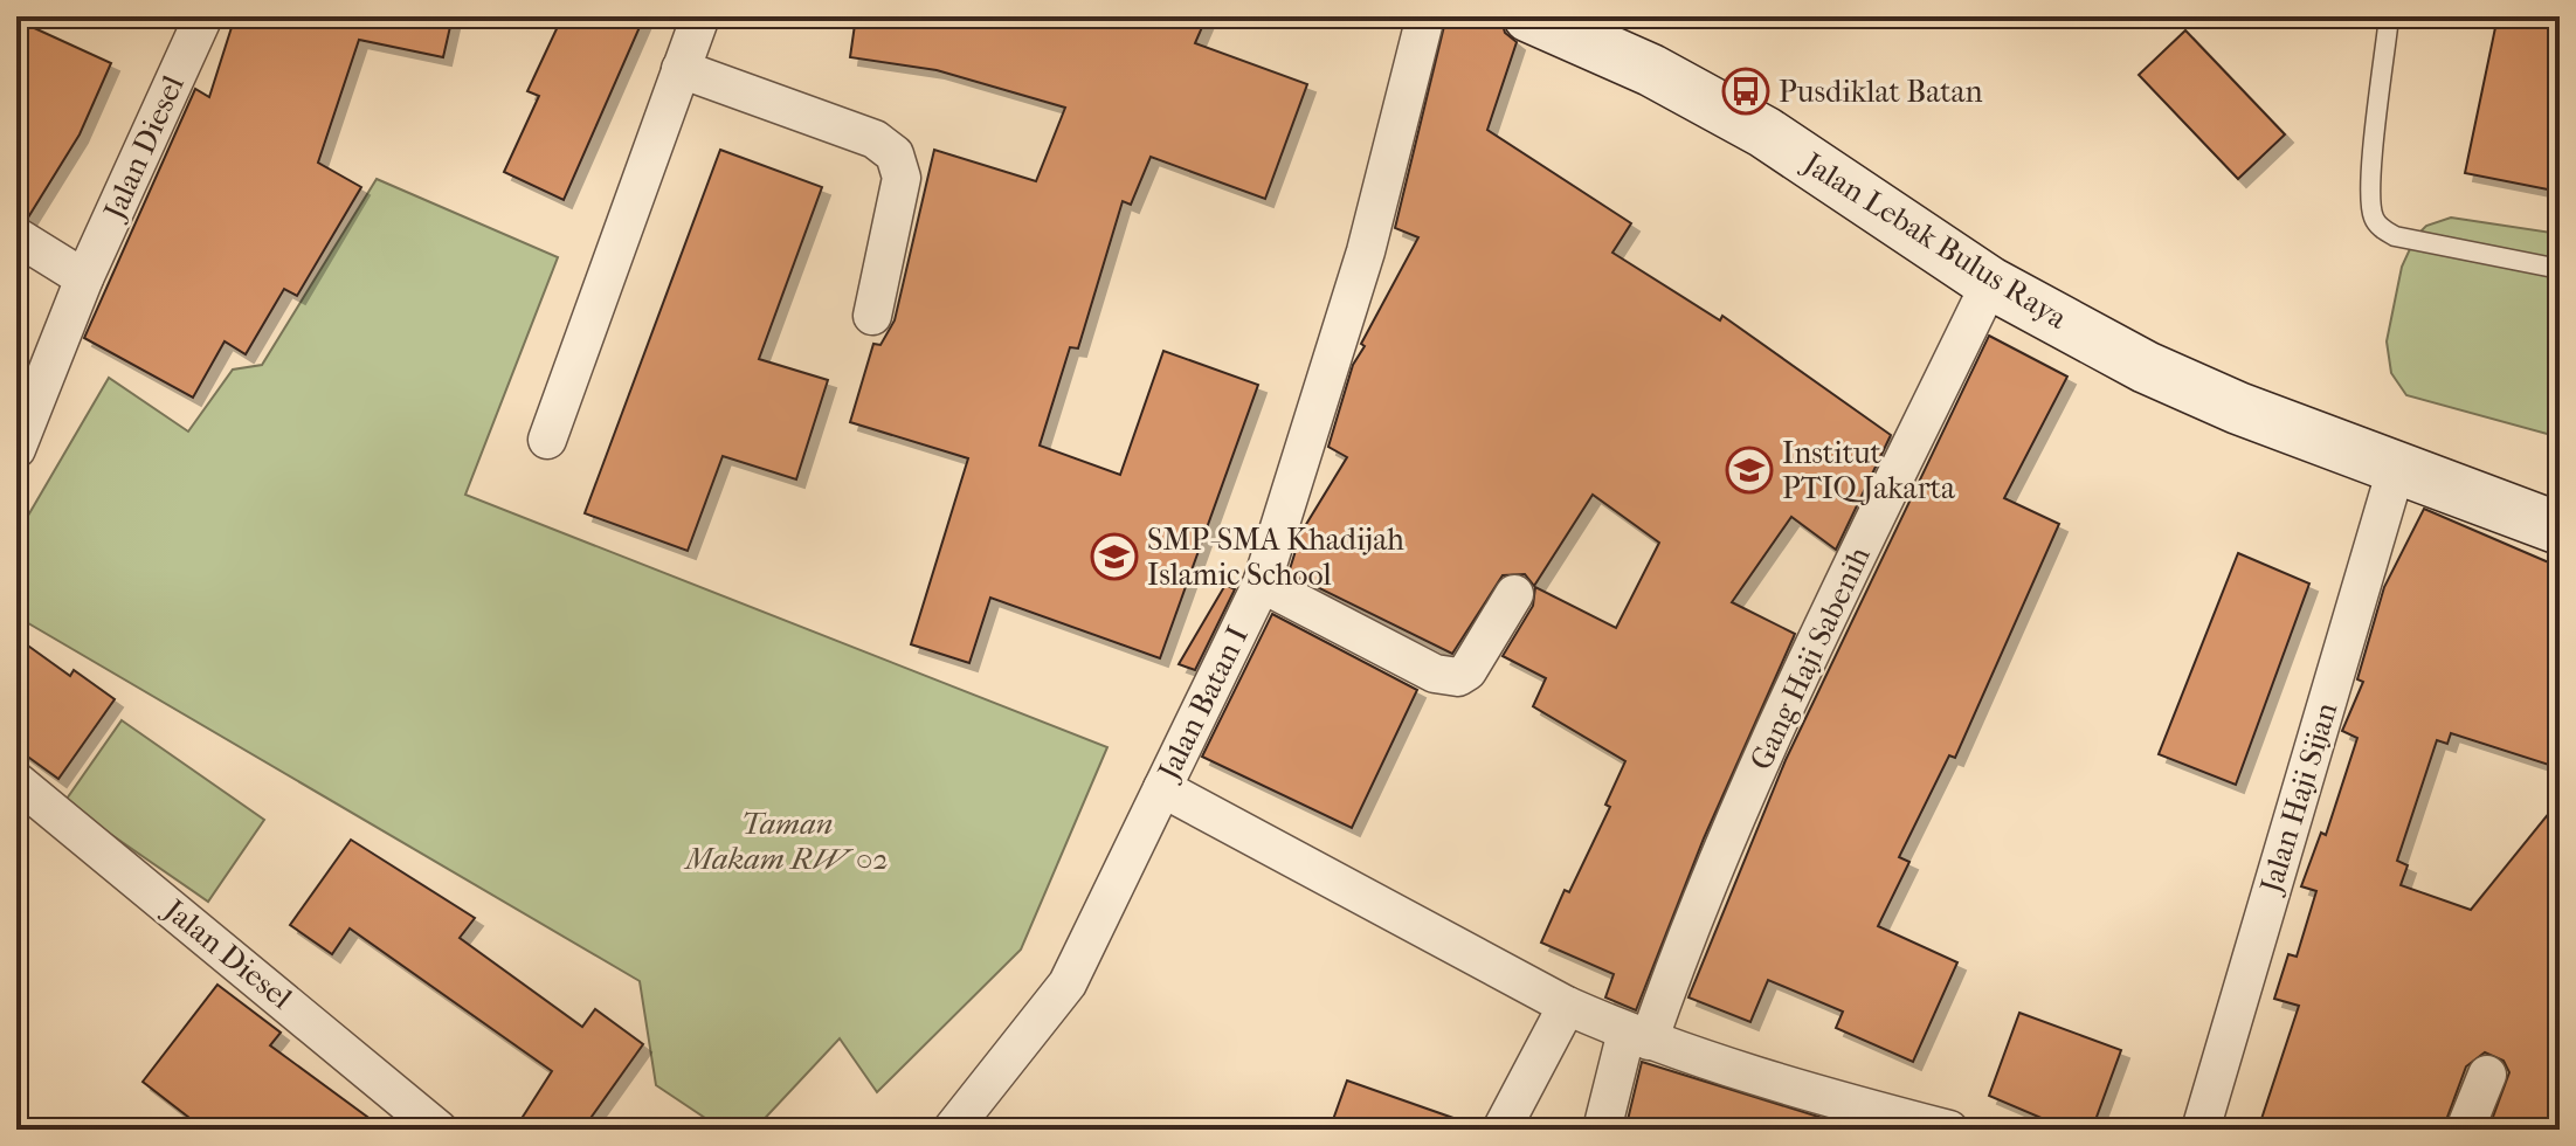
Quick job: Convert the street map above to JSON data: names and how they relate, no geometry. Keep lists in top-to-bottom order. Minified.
{"streets":{"main road":["Jalan Lebak Bulus Raya"],"street":["Jalan Diesel","Gang Haji Sabenih","Jalan Batan I","Jalan Haji Sijan"]},"crossings":[["Jalan Lebak Bulus Raya","Gang Haji Sabenih"],["Jalan Lebak Bulus Raya","Jalan Haji Sijan"]],"parks":["Taman Makam RW 02"],"places":{"bus stop":["Pusdiklat Batan"],"school or university":["Institut PTIQ Jakarta","SMP-SMA Khadijah Islamic School"]}}
